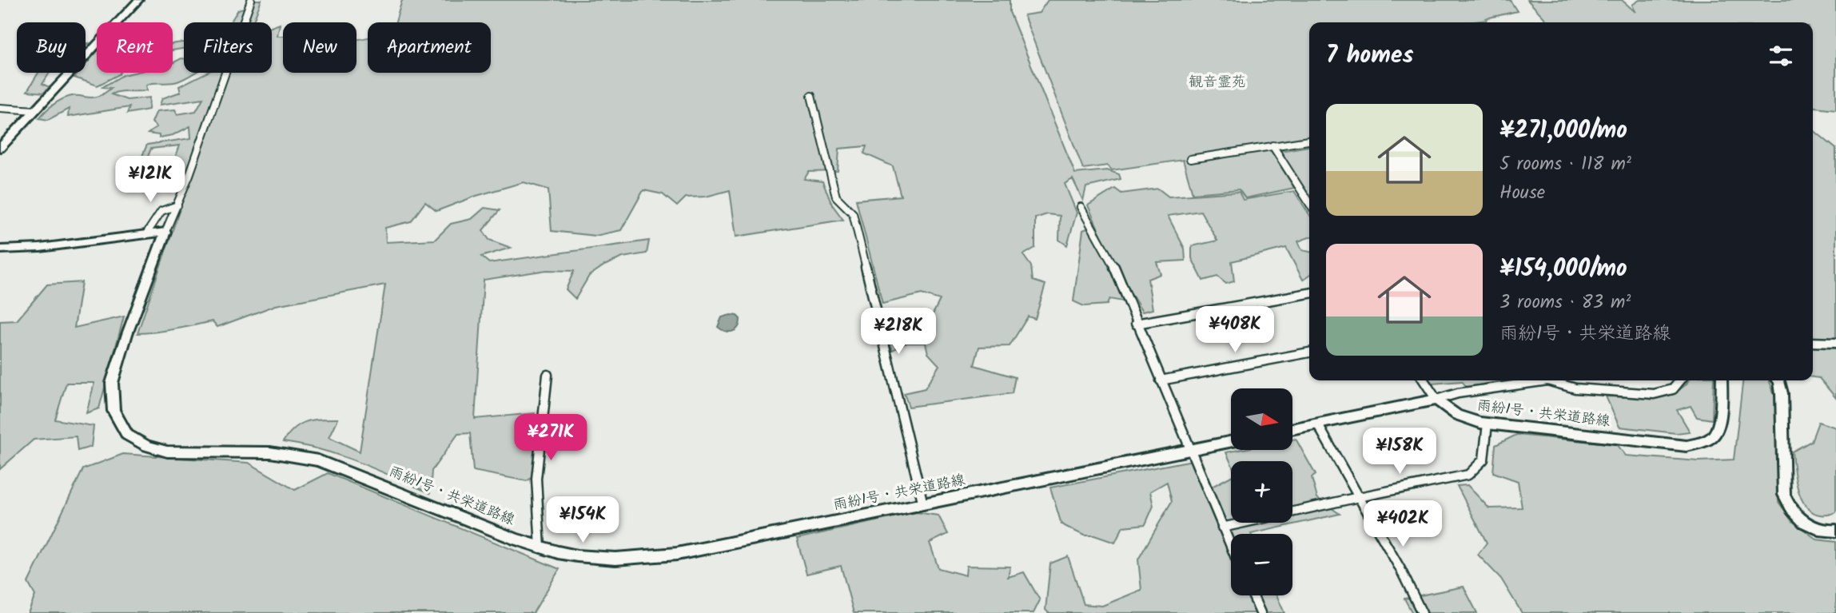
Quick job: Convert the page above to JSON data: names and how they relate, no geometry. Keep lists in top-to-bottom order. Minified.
{"streets":{"street":["雨紛1号・共栄道路線"]},"parks":["観音霊苑"],"north":"right","page":{"chip":["Buy","Rent","Filters","New","Apartment"],"heading":"7 homes","list":[{"name":"¥271,000/mo","note":"5 rooms · 118 m² · House"},{"name":"¥154,000/mo","note":"3 rooms · 83 m² · 雨紛1号・共栄道路線"}],"price":["¥121K","¥408K","¥218K","¥271K","¥158K","¥154K","¥402K"],"map_buttons":["+","−"]}}
